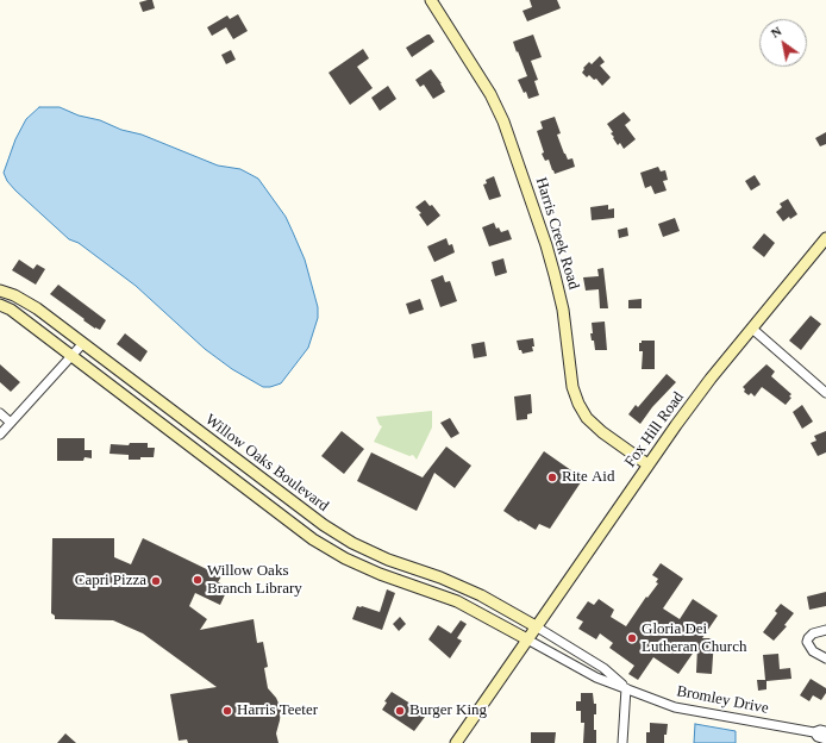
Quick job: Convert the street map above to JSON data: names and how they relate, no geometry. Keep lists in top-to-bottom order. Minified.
{"streets":{"street":["Harris Creek Road","Fox Hill Road","Willow Oaks Boulevard","Bromley Drive"]},"crossings":[["Harris Creek Road","Fox Hill Road"],["Fox Hill Road","Willow Oaks Boulevard"],["Fox Hill Road","Bromley Drive"],["Willow Oaks Boulevard","Bromley Drive"]],"places":["Rite Aid","Willow Oaks Branch Library","Capri Pizza","Gloria Dei Lutheran Church","Harris Teeter","Burger King"],"north":"top left"}
